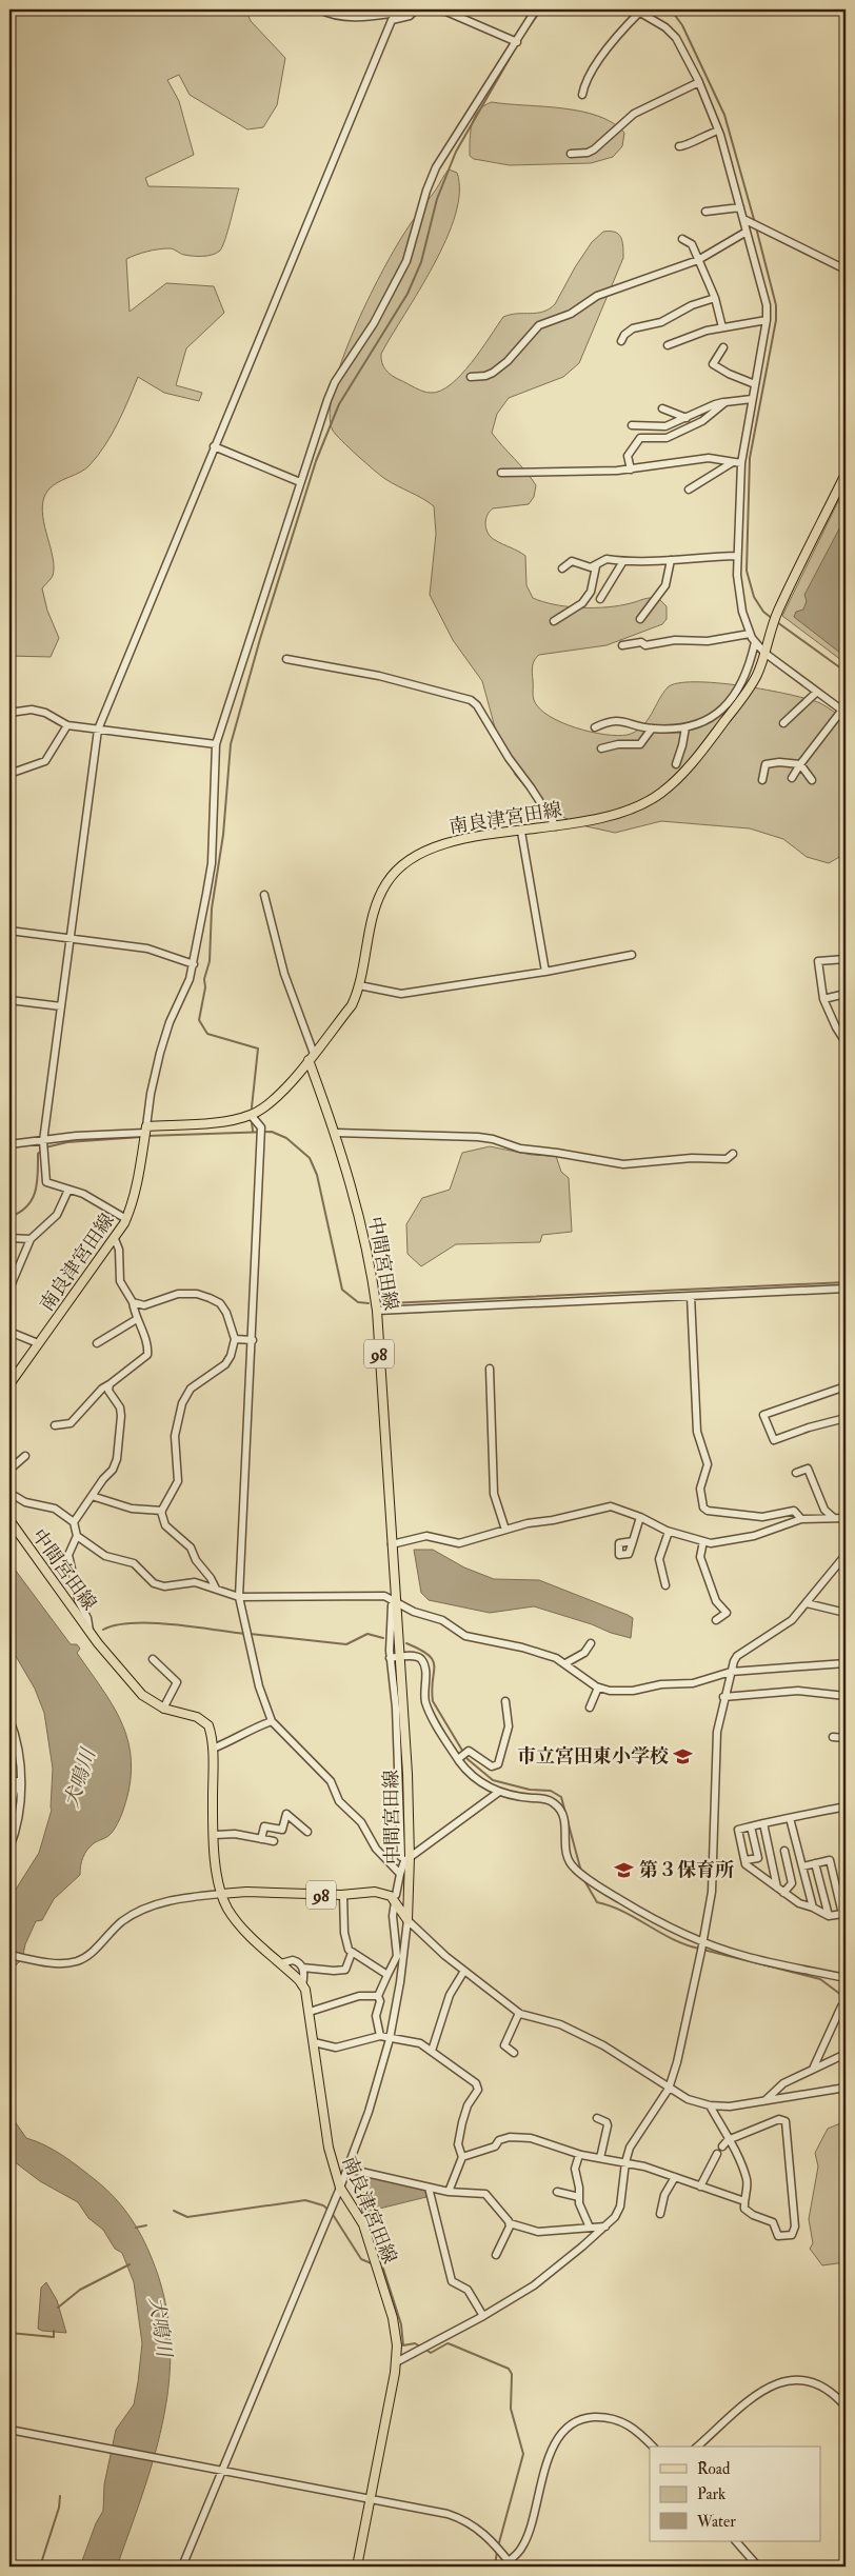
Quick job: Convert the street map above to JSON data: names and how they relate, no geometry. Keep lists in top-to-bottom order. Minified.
{"streets":{"main road":["南良津宮田線","中間宮田線","98"]},"crossings":[["南良津宮田線","中間宮田線"],["南良津宮田線","98"],["中間宮田線","98"]],"water":["犬鳴川"],"places":{"school or university":["市立宮田東小学校","第３保育所"]},"legend":["Road","Park","Water"]}
